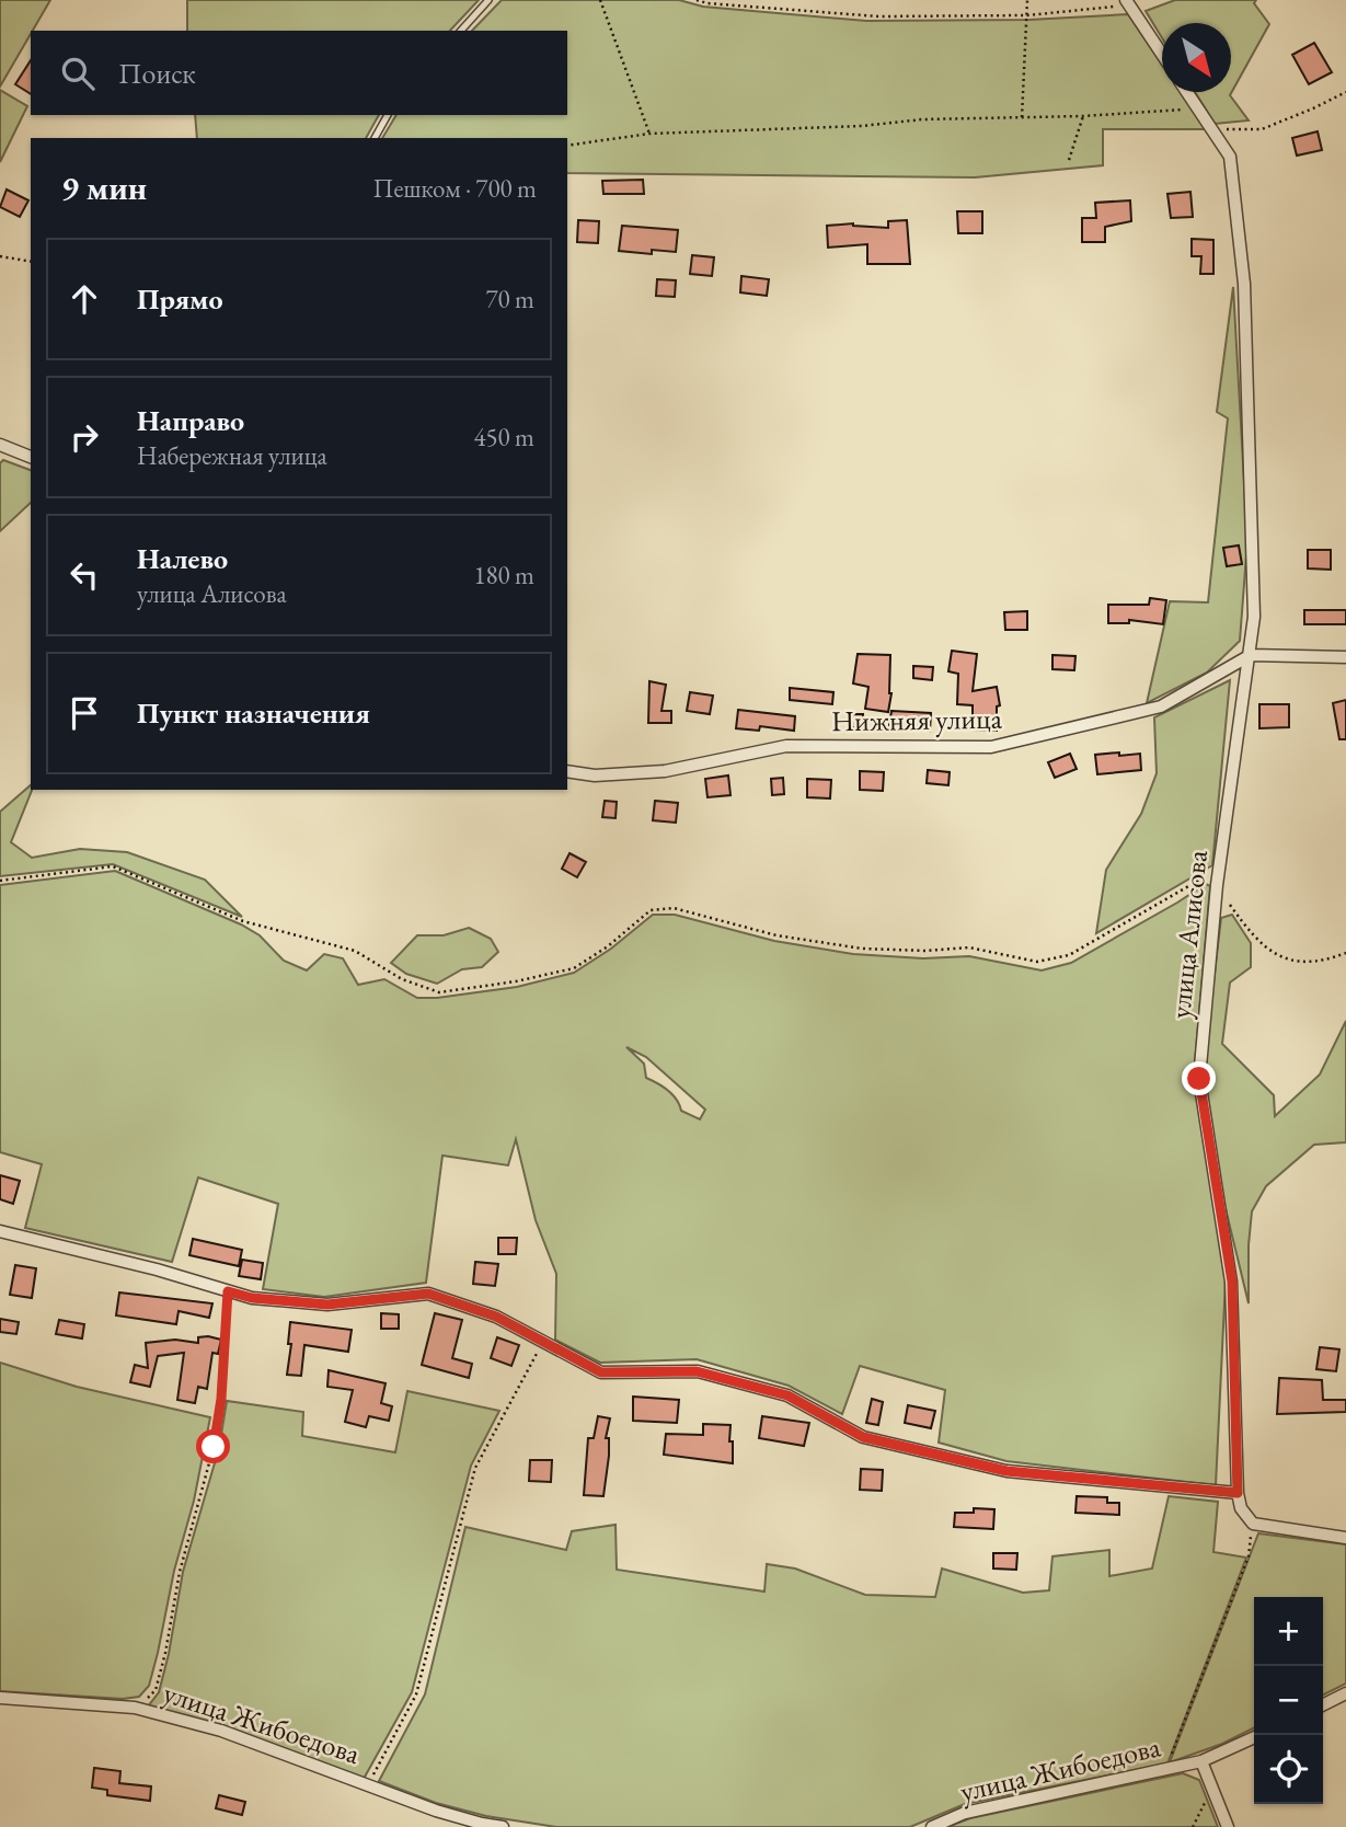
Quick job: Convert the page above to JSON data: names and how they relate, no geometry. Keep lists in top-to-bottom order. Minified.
{"streets":{"street":["Нижняя улица","улица Алисова","улица Жибоедова"]},"crossings":[["Нижняя улица","улица Алисова"]],"north":"bottom right","page":{"search":"Поиск","heading":["9 мин","Пешком · 700 m"],"list":[["Прямо","70 m"],["Направо","Набережная улица","450 m"],["Налево","улица Алисова","180 m"],"Пункт назначения"],"map_buttons":["+","−"]}}
